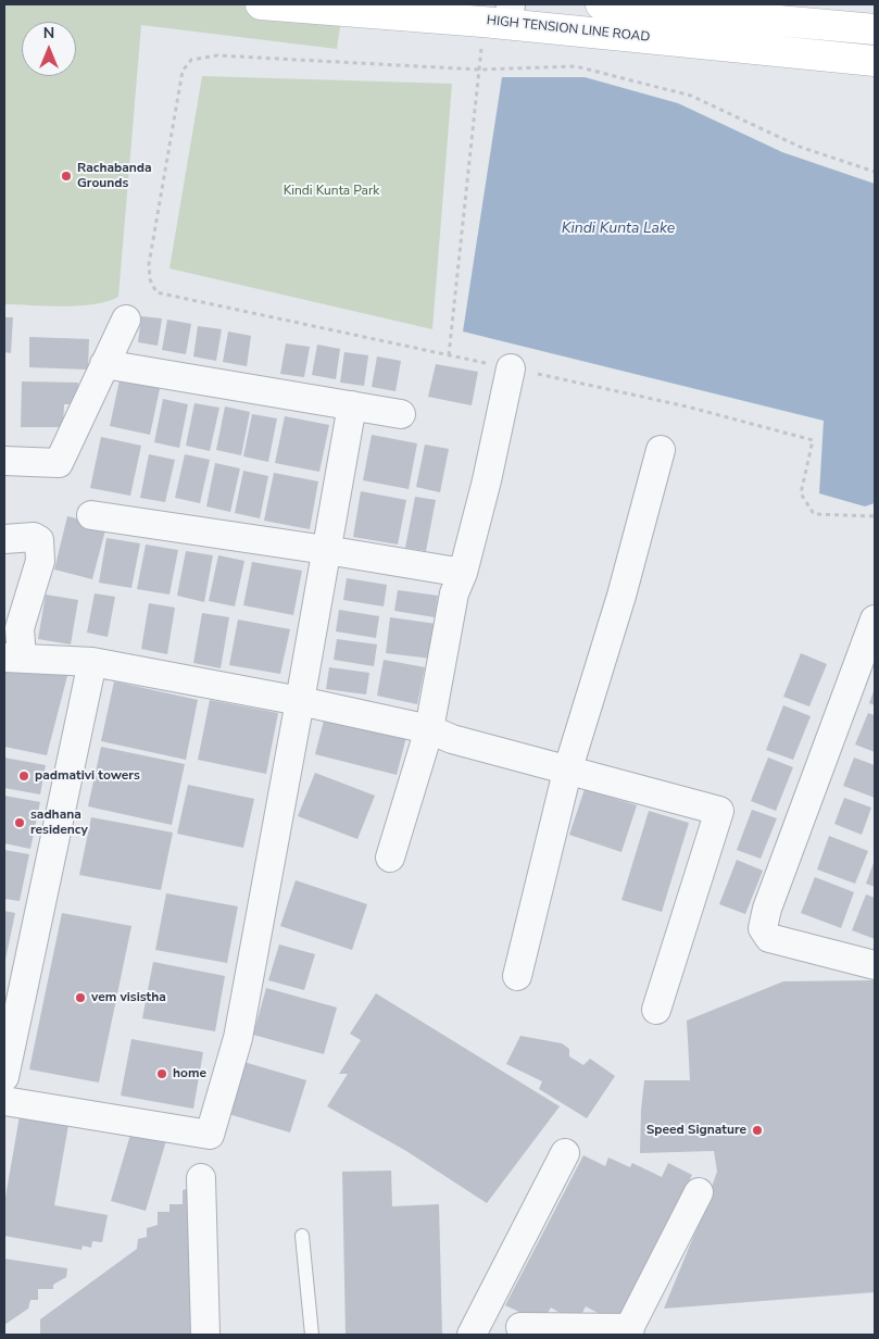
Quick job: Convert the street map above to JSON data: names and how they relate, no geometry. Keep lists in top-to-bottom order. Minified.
{"streets":{"main road":["HIGH TENSION LINE ROAD"]},"water":["Kindi Kunta Lake"],"parks":["Kindi Kunta Park"],"places":["Rachabanda Grounds","padmativi towers","sadhana residency","vem visistha","home","Speed Signature"],"north":"top"}
